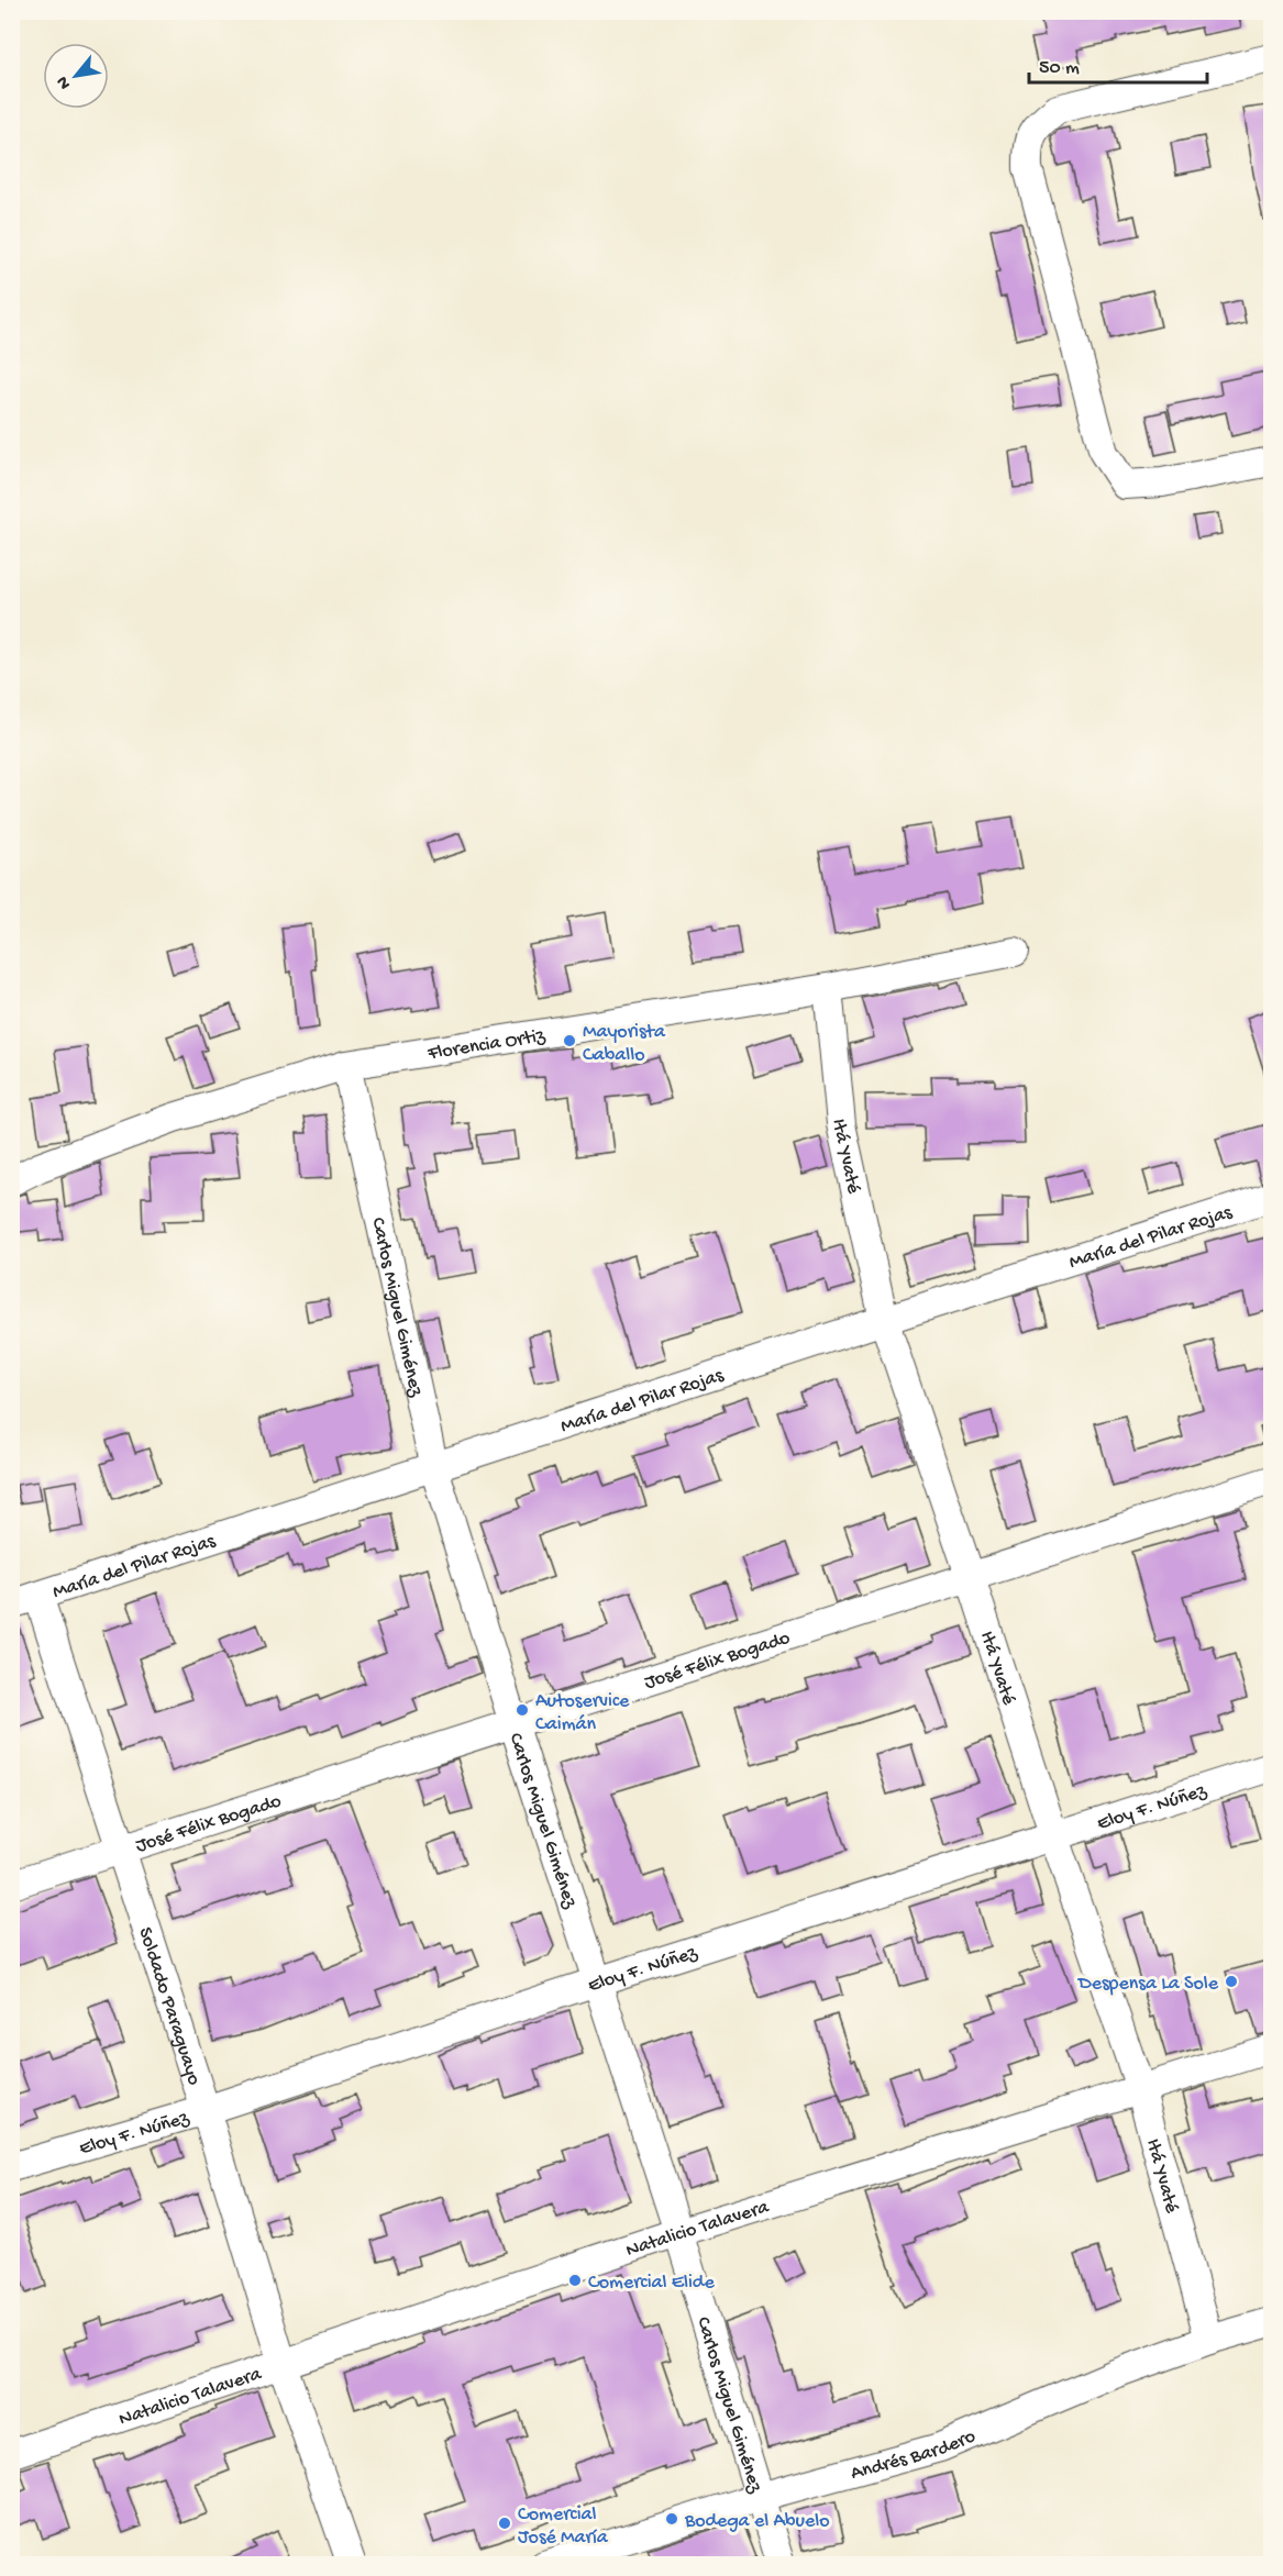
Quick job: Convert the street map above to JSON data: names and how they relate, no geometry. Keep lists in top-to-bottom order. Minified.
{"streets":{"street":["Florencia Ortiz","Itá Yvaté","María del Pilar Rojas","Carlos Miguel Giménez","José Félix Bogado","Eloy F. Núñez","Soldado Paraguayo","Natalicio Talavera","Andrés Bardero"]},"crossings":[["Florencia Ortiz","Itá Yvaté"],["Florencia Ortiz","Carlos Miguel Giménez"],["Itá Yvaté","María del Pilar Rojas"],["Itá Yvaté","José Félix Bogado"],["Itá Yvaté","Eloy F. Núñez"],["Itá Yvaté","Natalicio Talavera"],["Itá Yvaté","Andrés Bardero"],["María del Pilar Rojas","Carlos Miguel Giménez"],["María del Pilar Rojas","Soldado Paraguayo"],["Carlos Miguel Giménez","José Félix Bogado"],["Carlos Miguel Giménez","Eloy F. Núñez"],["Carlos Miguel Giménez","Natalicio Talavera"],["Carlos Miguel Giménez","Andrés Bardero"],["José Félix Bogado","Soldado Paraguayo"],["Eloy F. Núñez","Soldado Paraguayo"],["Soldado Paraguayo","Natalicio Talavera"]],"places":["Mayorista Caballo","Autoservice Caimán","Despensa La Sole","Comercial Elide","Bodega el Abuelo","Comercial José María"],"scale_bar":"50 m","north":"bottom left"}
